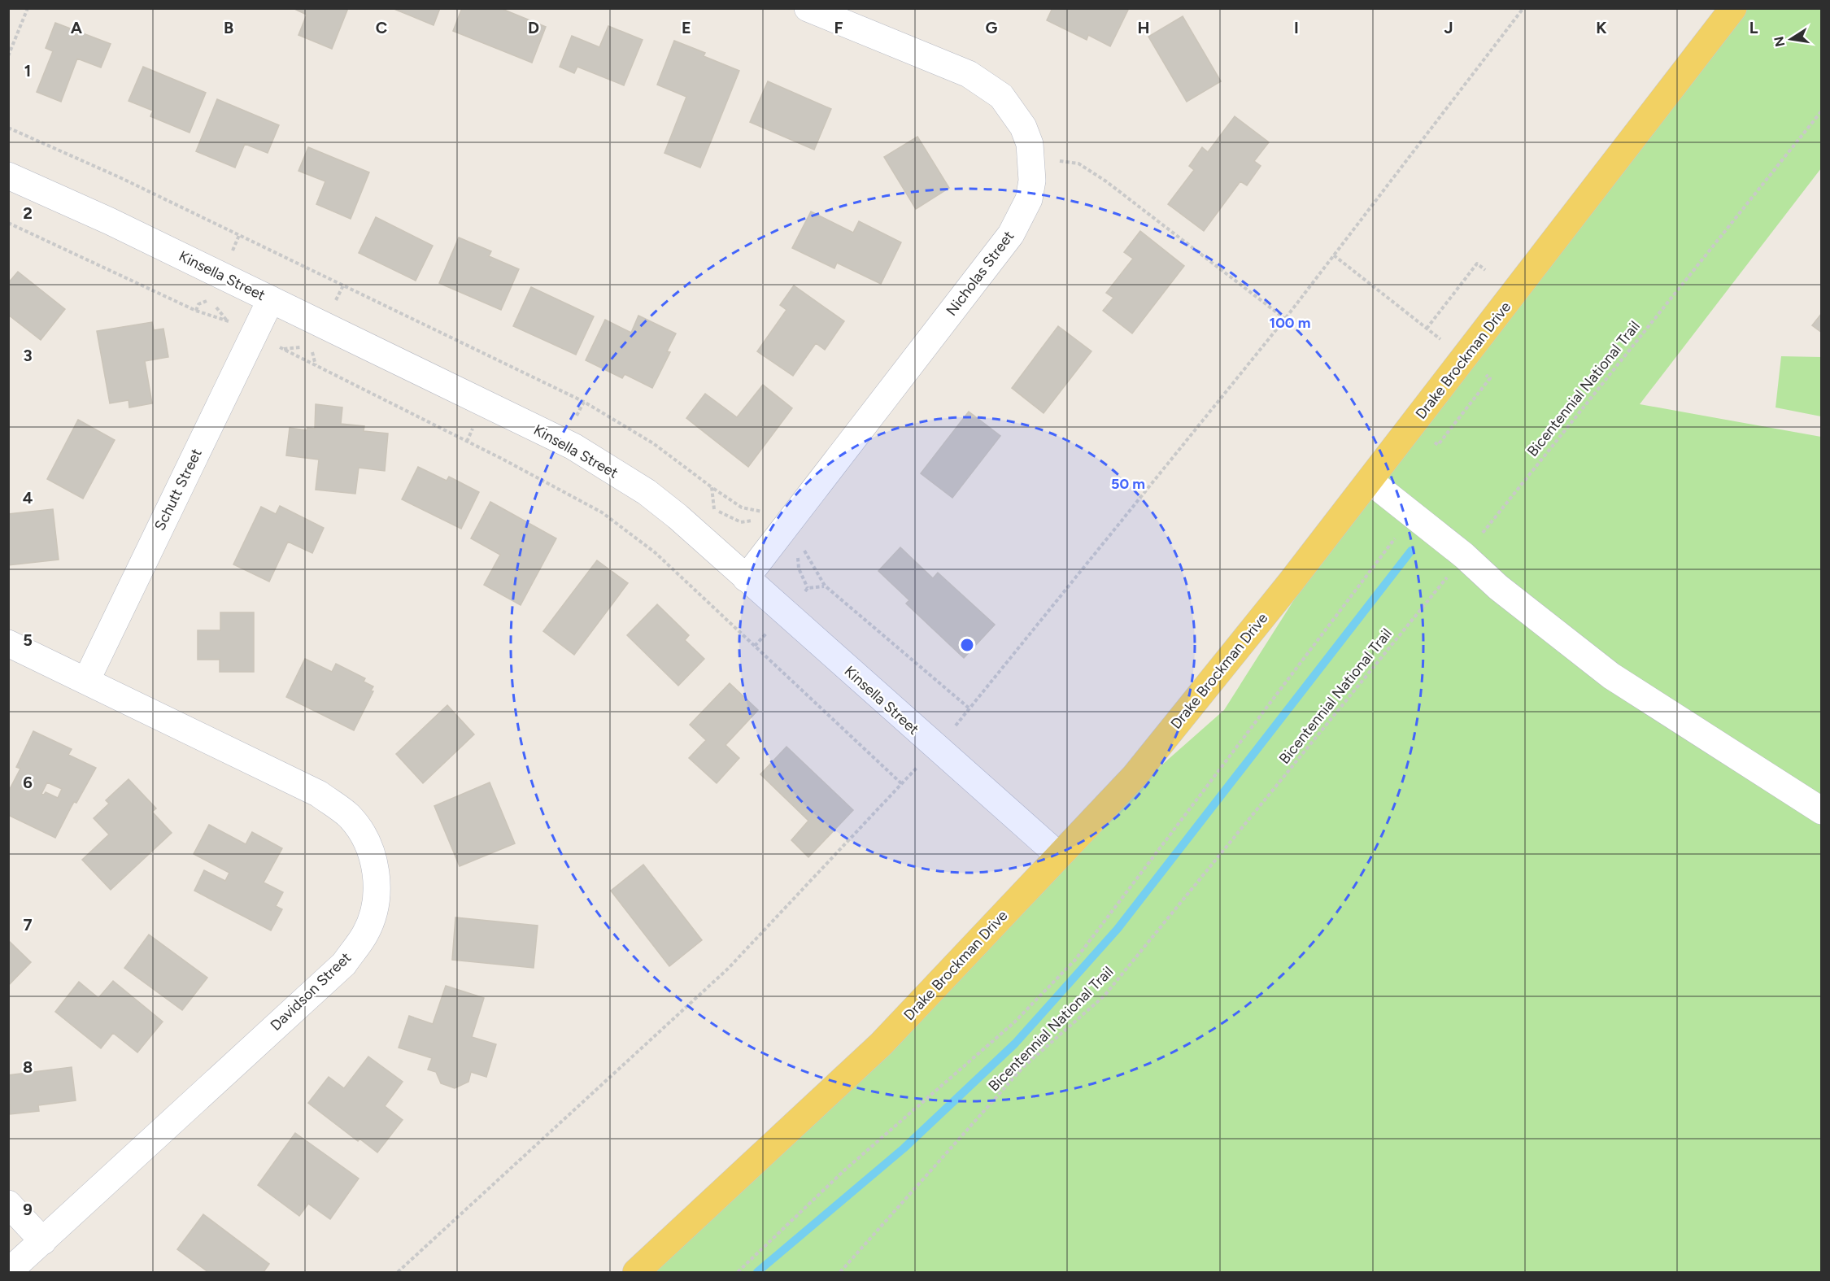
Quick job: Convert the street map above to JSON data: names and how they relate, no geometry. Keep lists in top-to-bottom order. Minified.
{"streets":{"main road":["Drake Brockman Drive"],"street":["Nicholas Street","Kinsella Street","Schutt Street","Davidson Street"],"path":["Bicentennial National Trail"]},"crossings":[["Nicholas Street","Kinsella Street"],["Kinsella Street","Drake Brockman Drive"],["Kinsella Street","Schutt Street"],["Schutt Street","Davidson Street"]],"north":"left","grid":{"columns":["A","B","C","D","E","F","G","H","I","J","K","L"],"rows":["1","2","3","4","5","6","7","8","9"]},"rings":["100 m","50 m"]}
